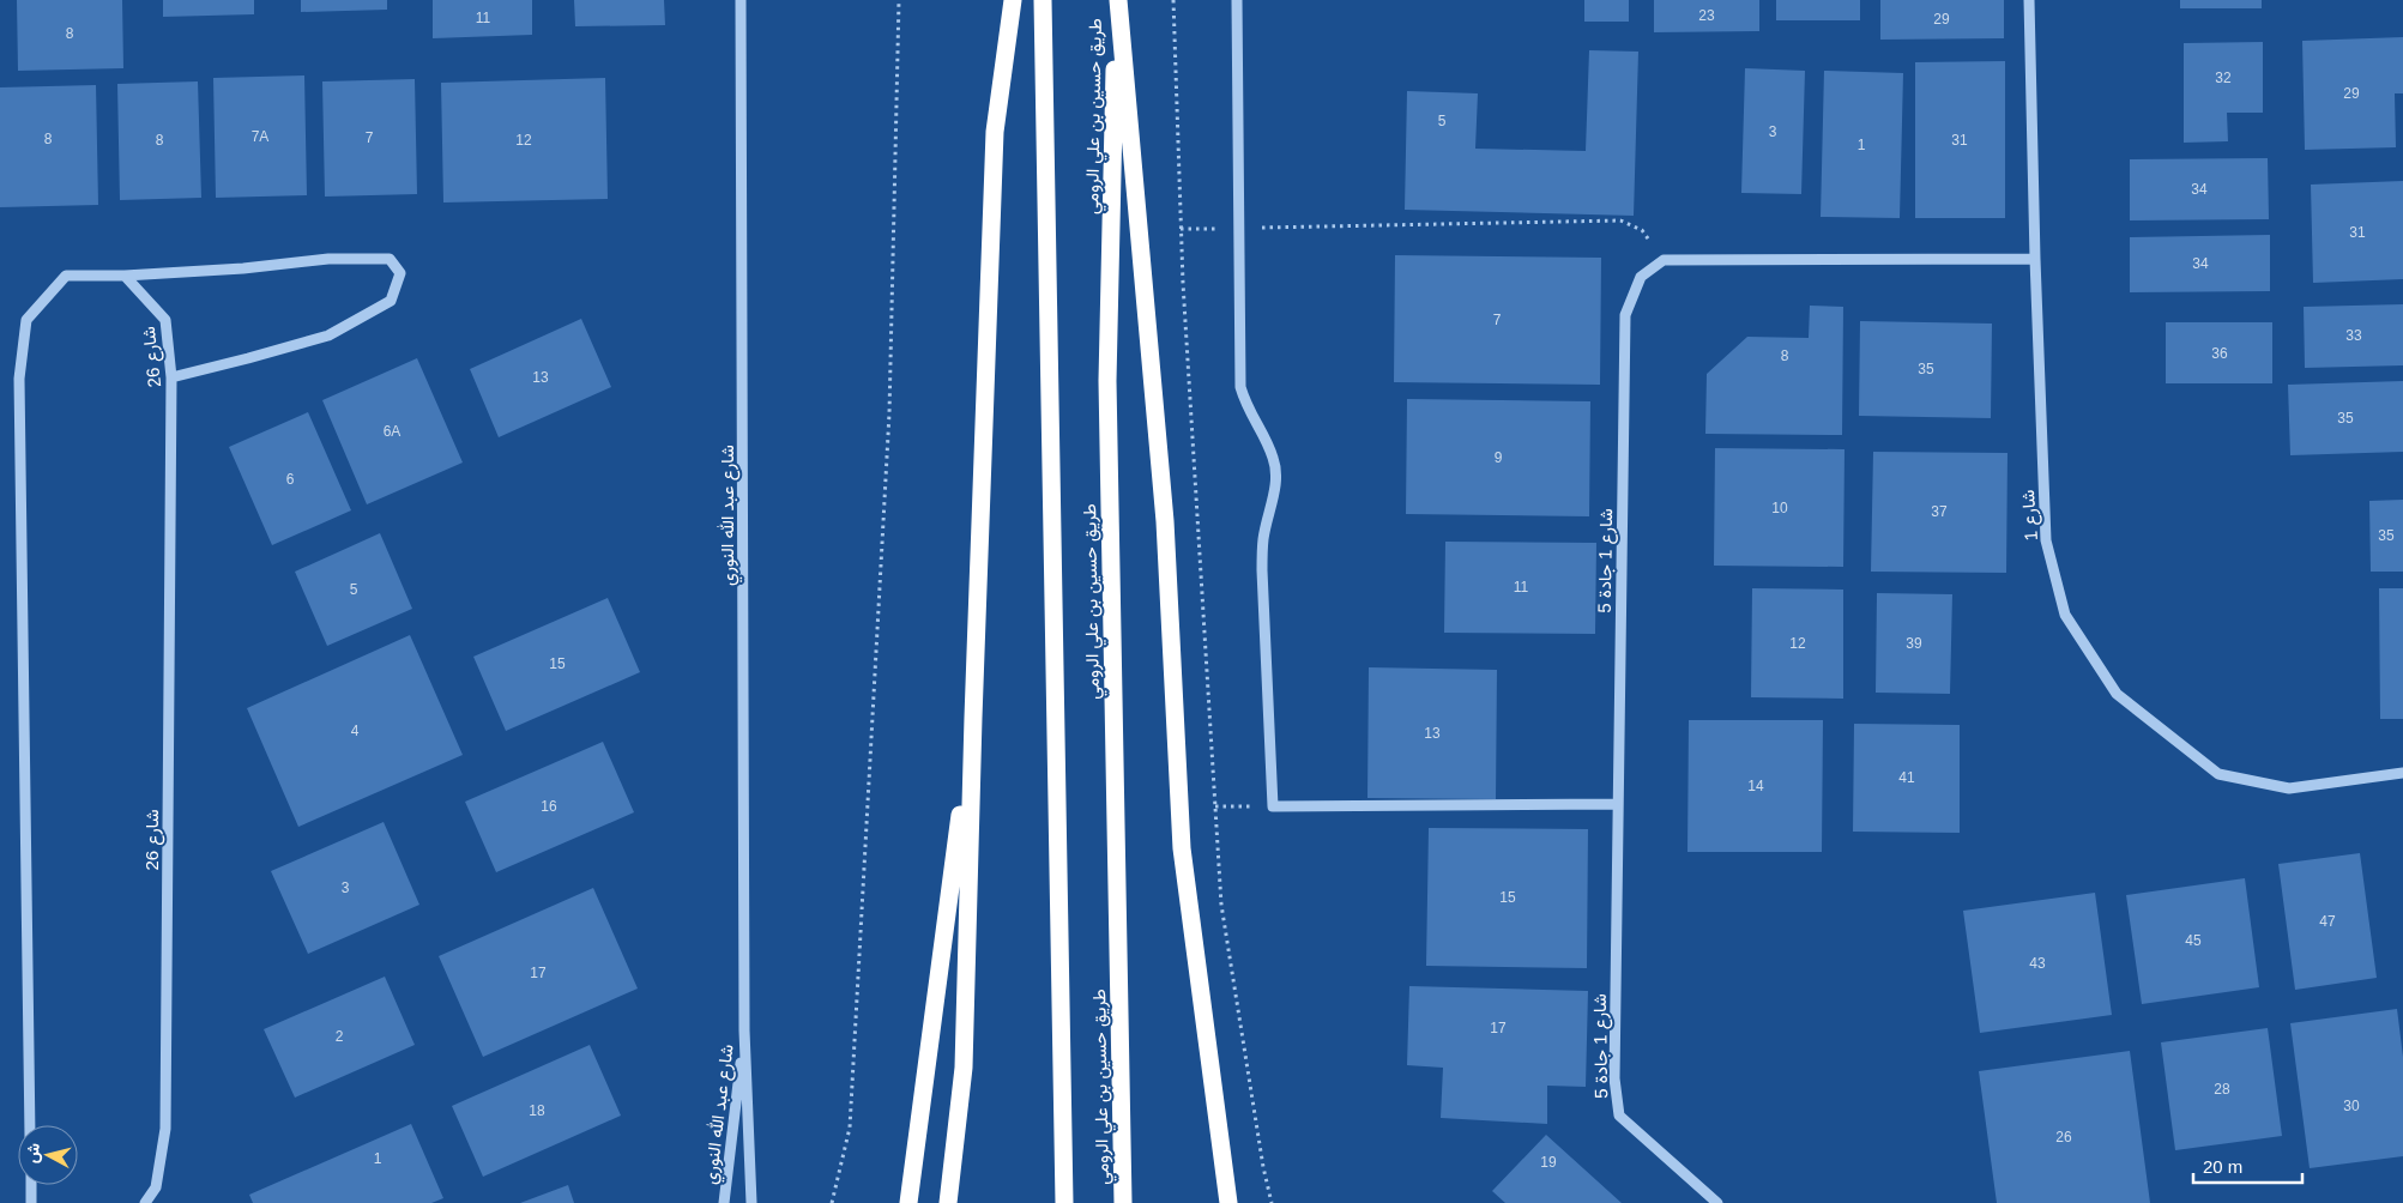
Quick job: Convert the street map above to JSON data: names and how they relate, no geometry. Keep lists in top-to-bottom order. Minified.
{"streets":{"highway":["طريق حسين بن علي الرومي"],"street":["شارع 26","شارع عبد الله النوري","شارع 1","شارع 1 جادة 5"]},"house_numbers":["23","11","29","8","32","29","5","3","7A","7","8","8","12","31","1","34","31","34","7","33","36","8","35","13","35","6A","9","6","10","37","35","11","5","12","39","15","4","13","41","14","16","3","15","47","45","43","17","17","2","28","30","18","26","1","19"],"scale_bar":"20 m","north":"left"}
